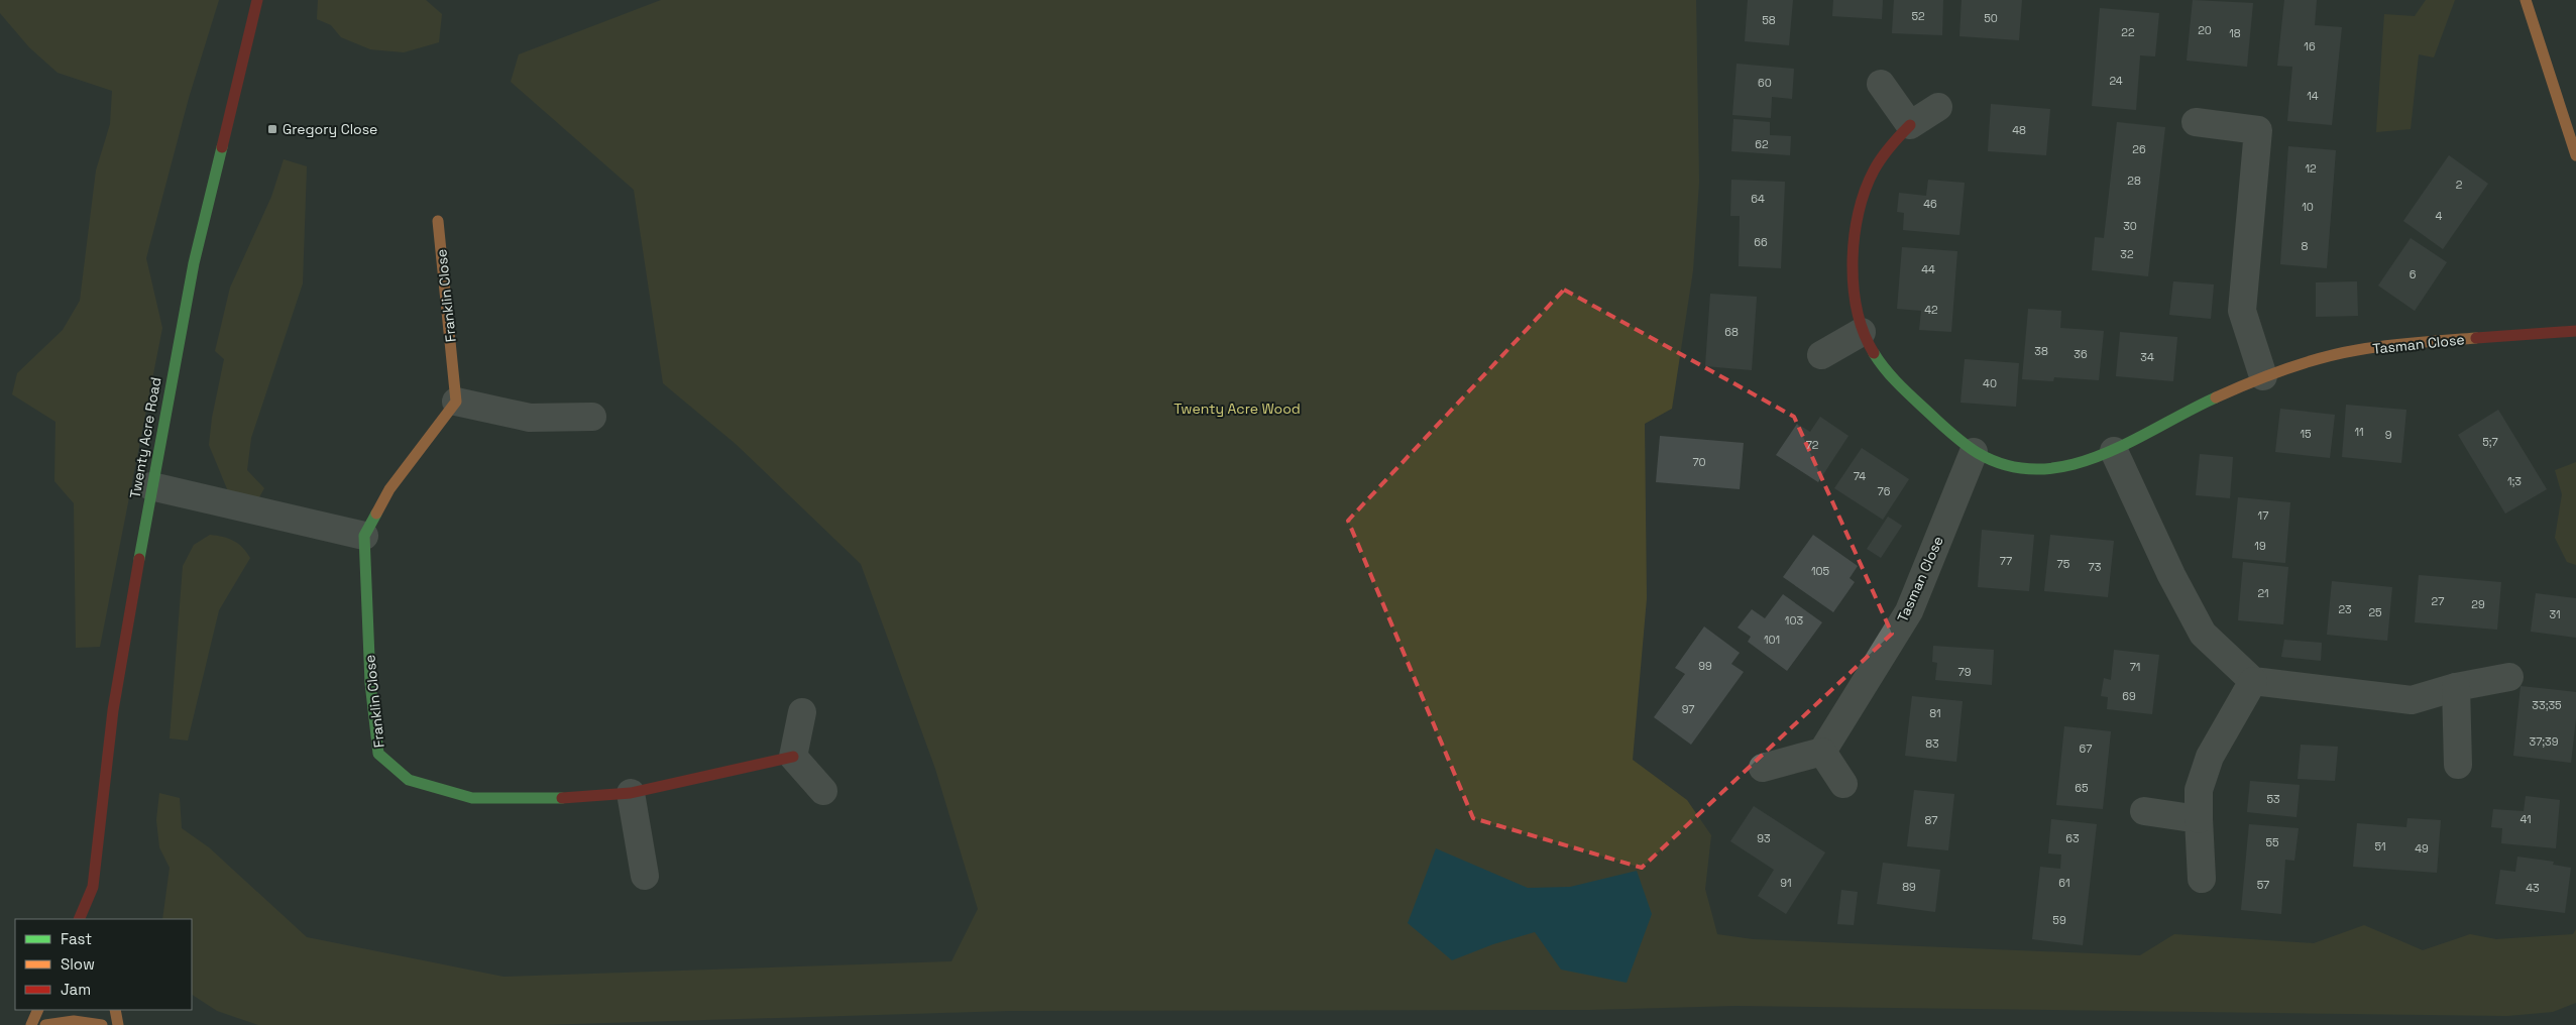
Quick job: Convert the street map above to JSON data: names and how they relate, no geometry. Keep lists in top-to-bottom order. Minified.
{"streets":{"street":["Franklin Close","Tasman Close","Twenty Acre Road"]},"parks":["Twenty Acre Wood"],"places":{"transit":["Gregory Close"]},"house_numbers":["52","50","58","20","22","18","16","24","60","14","48","62","26","12","28","2","64","46","10","4","30","66","8","32","44","6","42","68","38","36","34","40","11","15","9","5;7","72","70","74","1;3","76","17","19","77","75","73","105","21","27","29","23","25","31","103","101","99","71","79","69","33;35","97","81","37;39","83","67","65","53","41","87","93","63","55","51","49","91","61","57","89","43","59"],"legend":["Fast","Slow","Jam"]}
